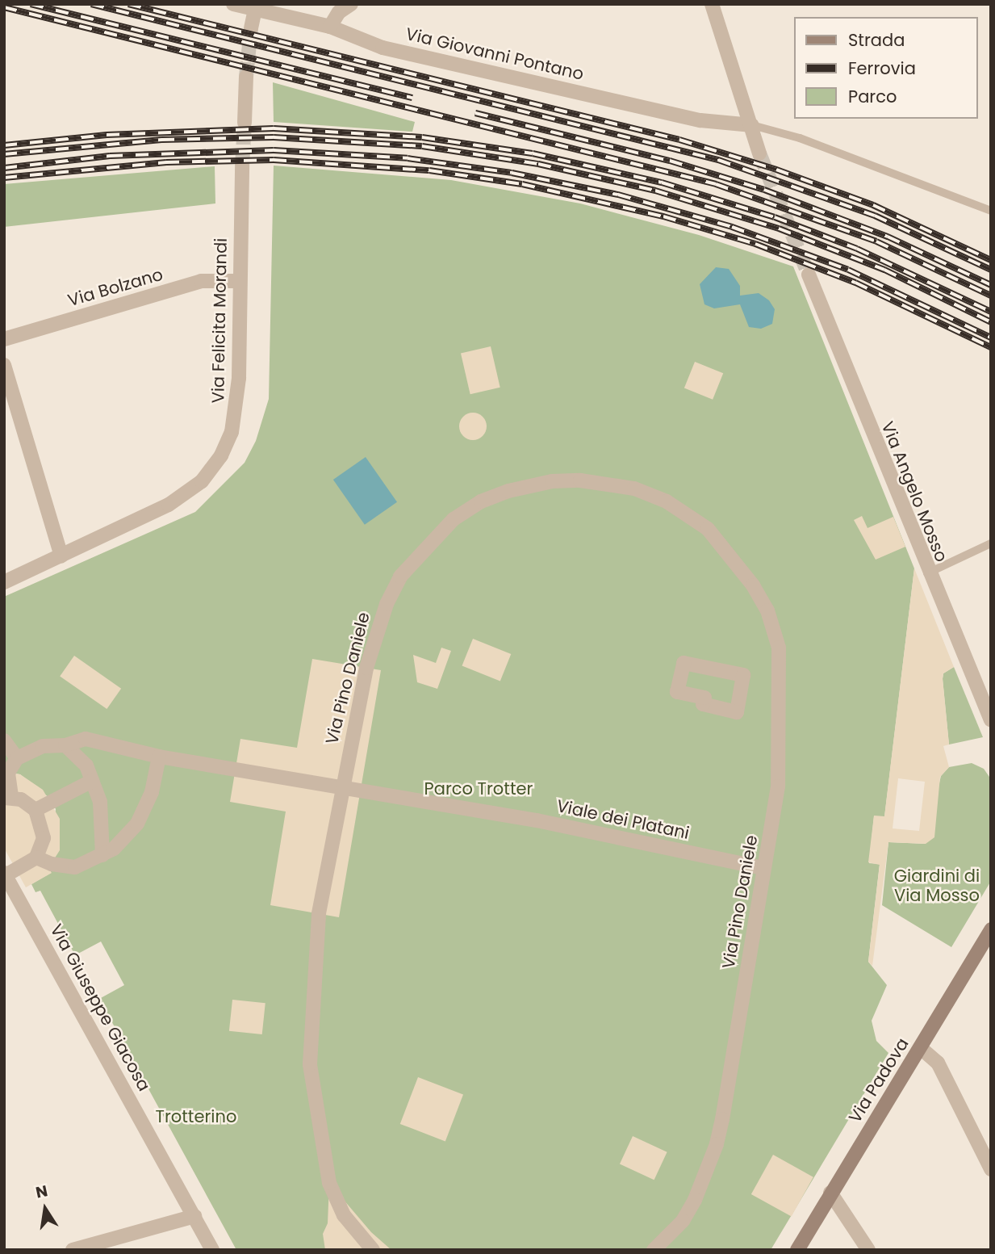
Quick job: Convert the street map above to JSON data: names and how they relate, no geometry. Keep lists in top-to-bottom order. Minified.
{"streets":{"street":["Via Giovanni Pontano","Via Bolzano","Via Felicita Morandi","Via Angelo Mosso","Via Pino Daniele","Viale dei Platani","Via Giuseppe Giacosa","Via Padova"]},"crossings":[["Via Bolzano","Via Felicita Morandi"],["Via Pino Daniele","Viale dei Platani"]],"parks":["Parco Trotter","Giardini di Via Mosso","Trotterino"],"legend":["Strada","Ferrovia","Parco"],"north":"top"}
